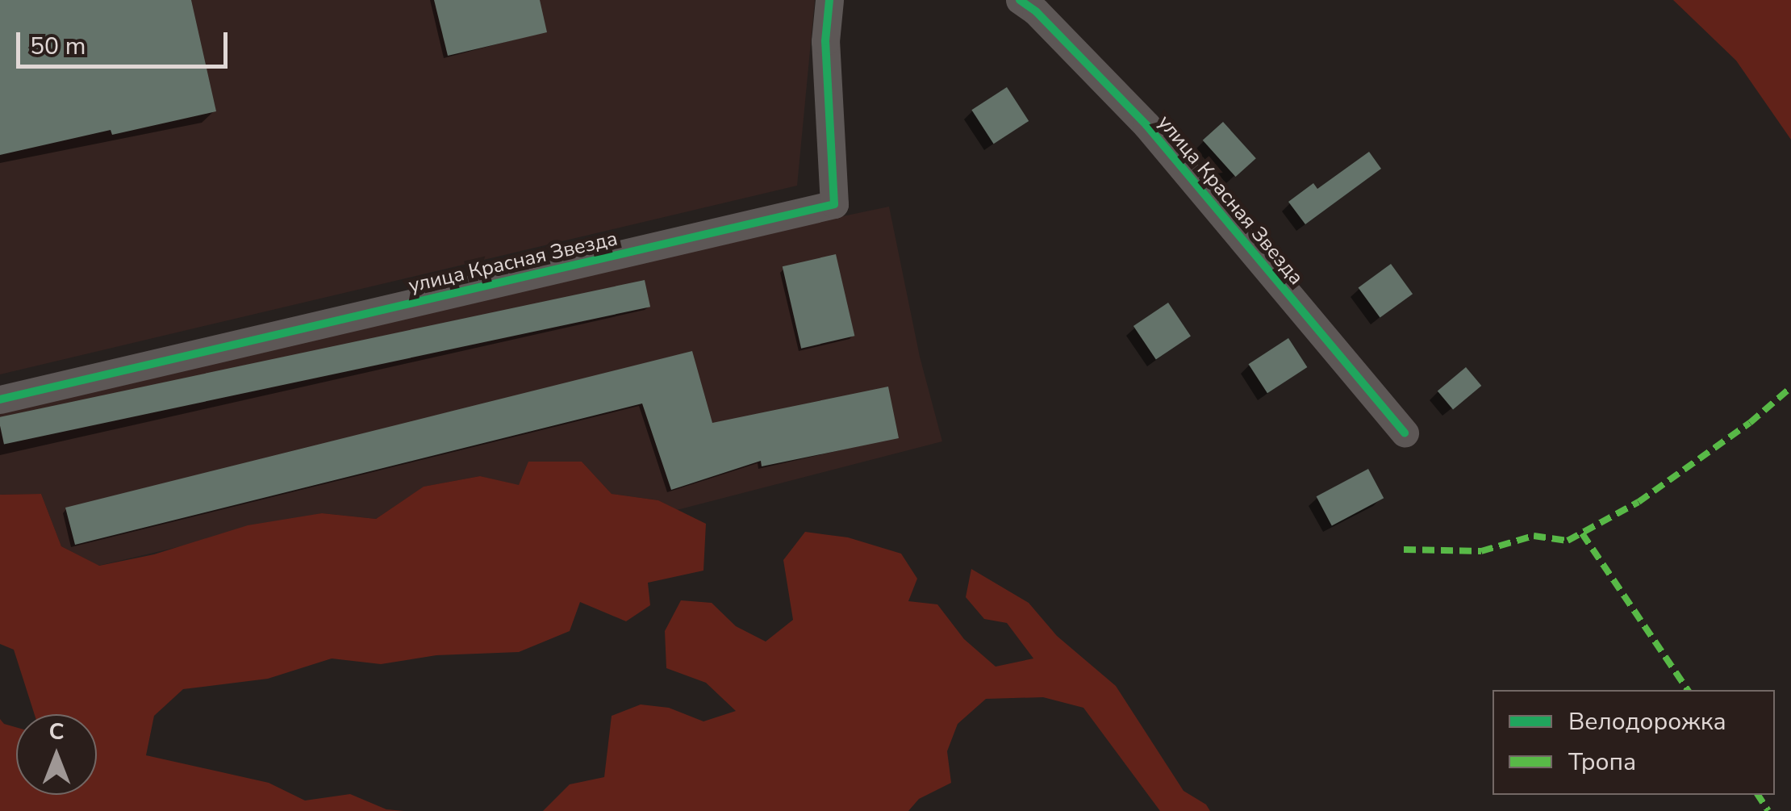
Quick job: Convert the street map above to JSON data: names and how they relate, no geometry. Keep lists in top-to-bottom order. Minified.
{"streets":{"street":["улица Красная Звезда"]},"legend":["Велодорожка","Тропа"],"scale_bar":"50 m","north":"top"}
